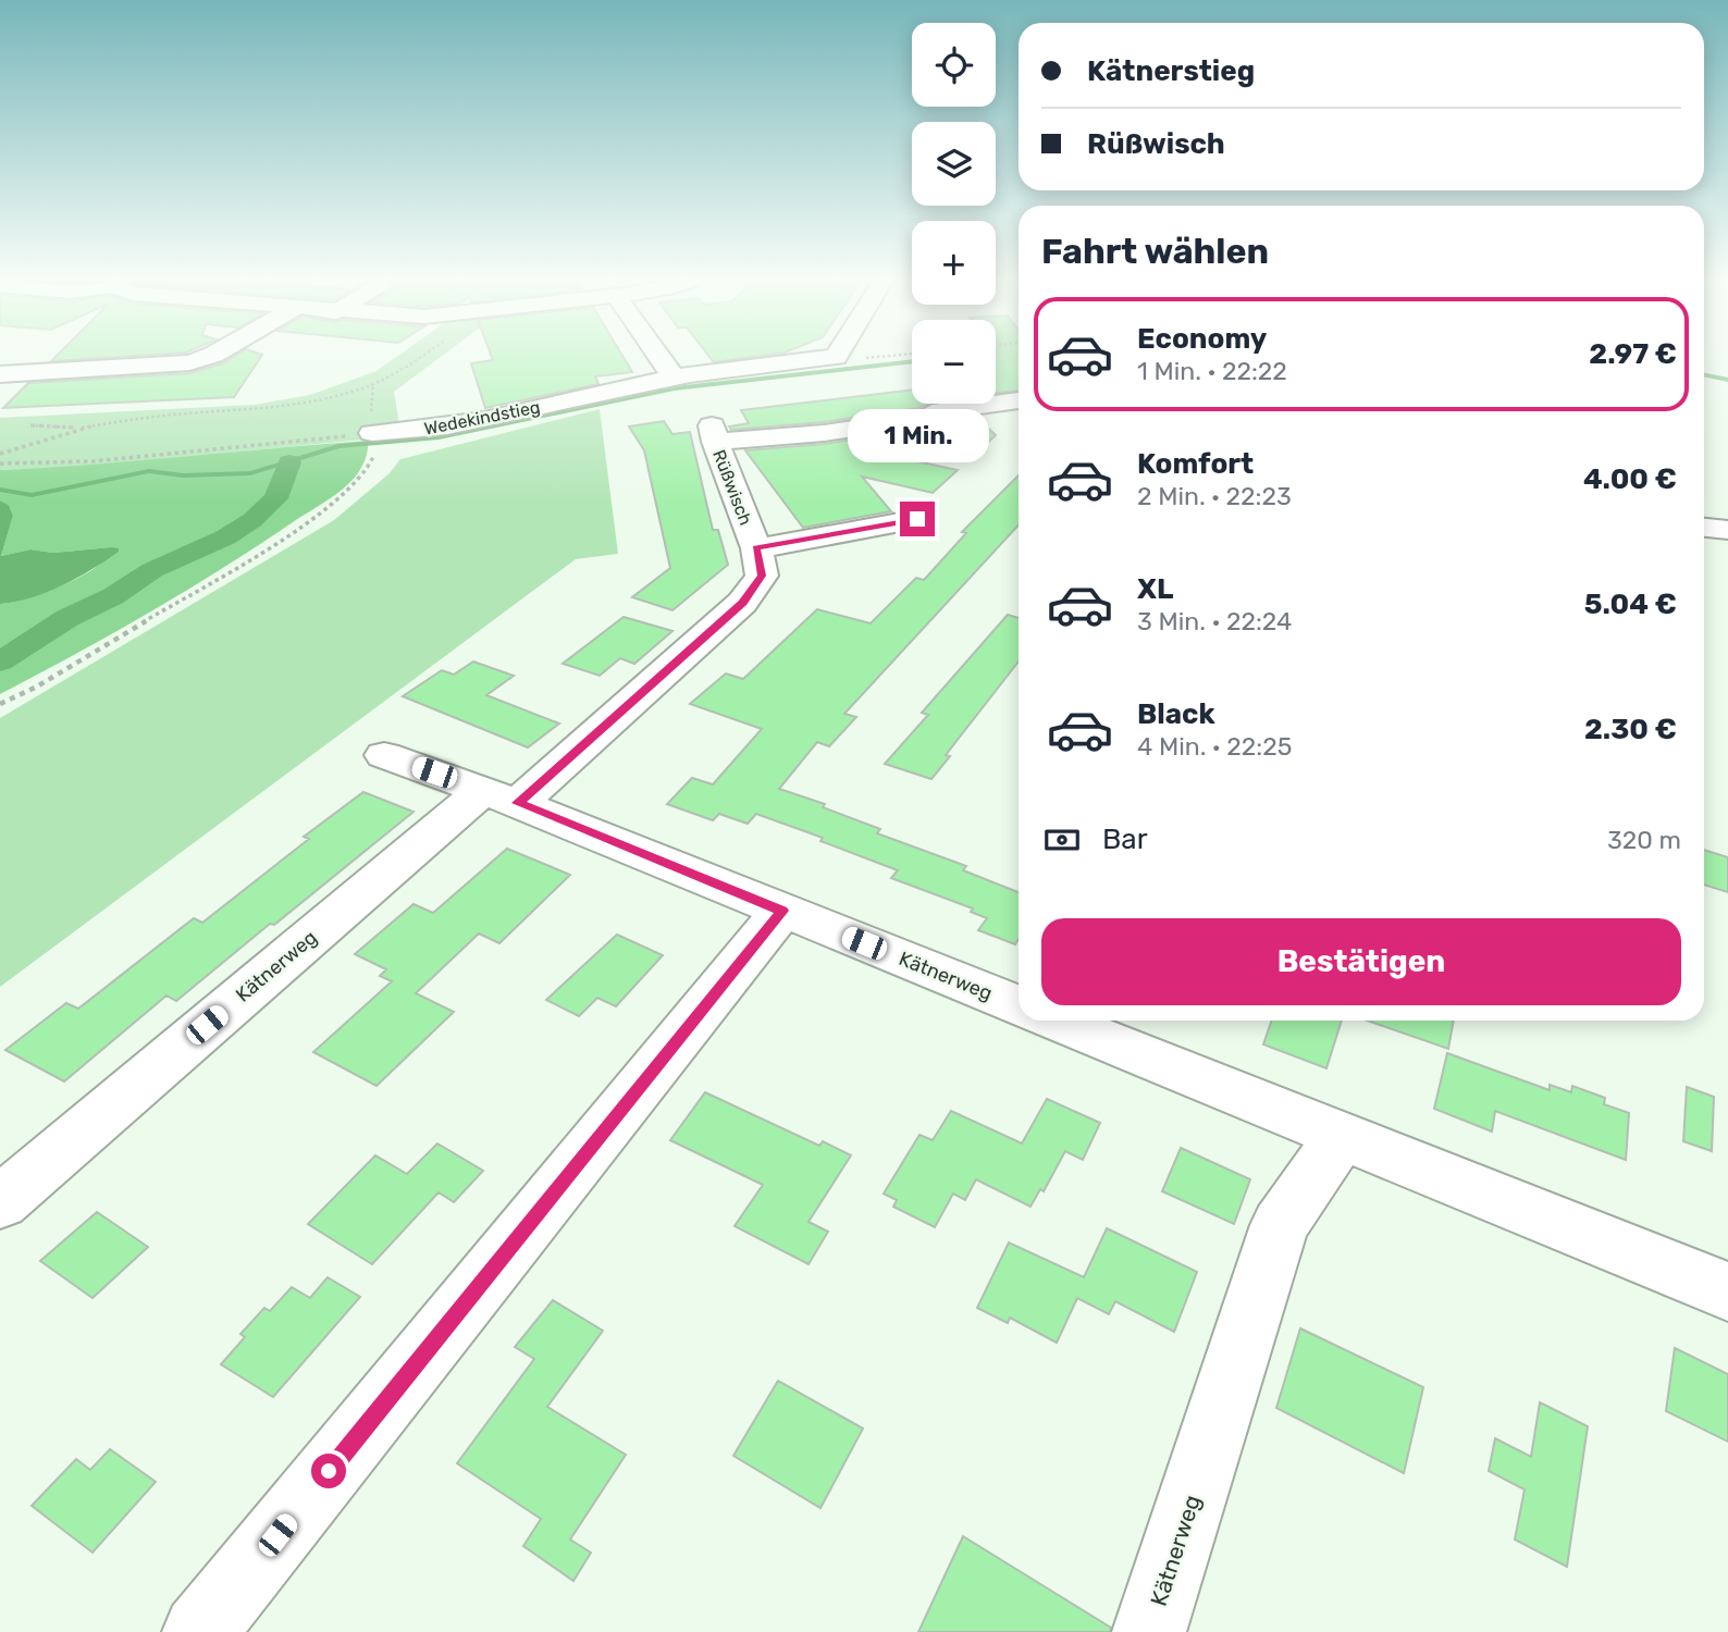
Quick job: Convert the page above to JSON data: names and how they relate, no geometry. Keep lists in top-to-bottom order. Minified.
{"streets":{"street":["Wedekindstieg","Rüßwisch","Kätnerweg"]},"crossings":[["Rüßwisch","Kätnerweg"]],"page":{"map_buttons":["+","−"],"banner":["Kätnerstieg","Rüßwisch"],"heading":"Fahrt wählen","list":[{"name":"Economy","note":"1 Min. · 22:22","value":"2.97 €"},{"name":"Komfort","note":"2 Min. · 22:23","value":"4.00 €"},{"name":"XL","note":"3 Min. · 22:24","value":"5.04 €"},{"name":"Black","note":"4 Min. · 22:25","value":"2.30 €"}],"bubble":"1 Min.","pay":["Bar","320 m"],"buttons":"Bestätigen"}}
